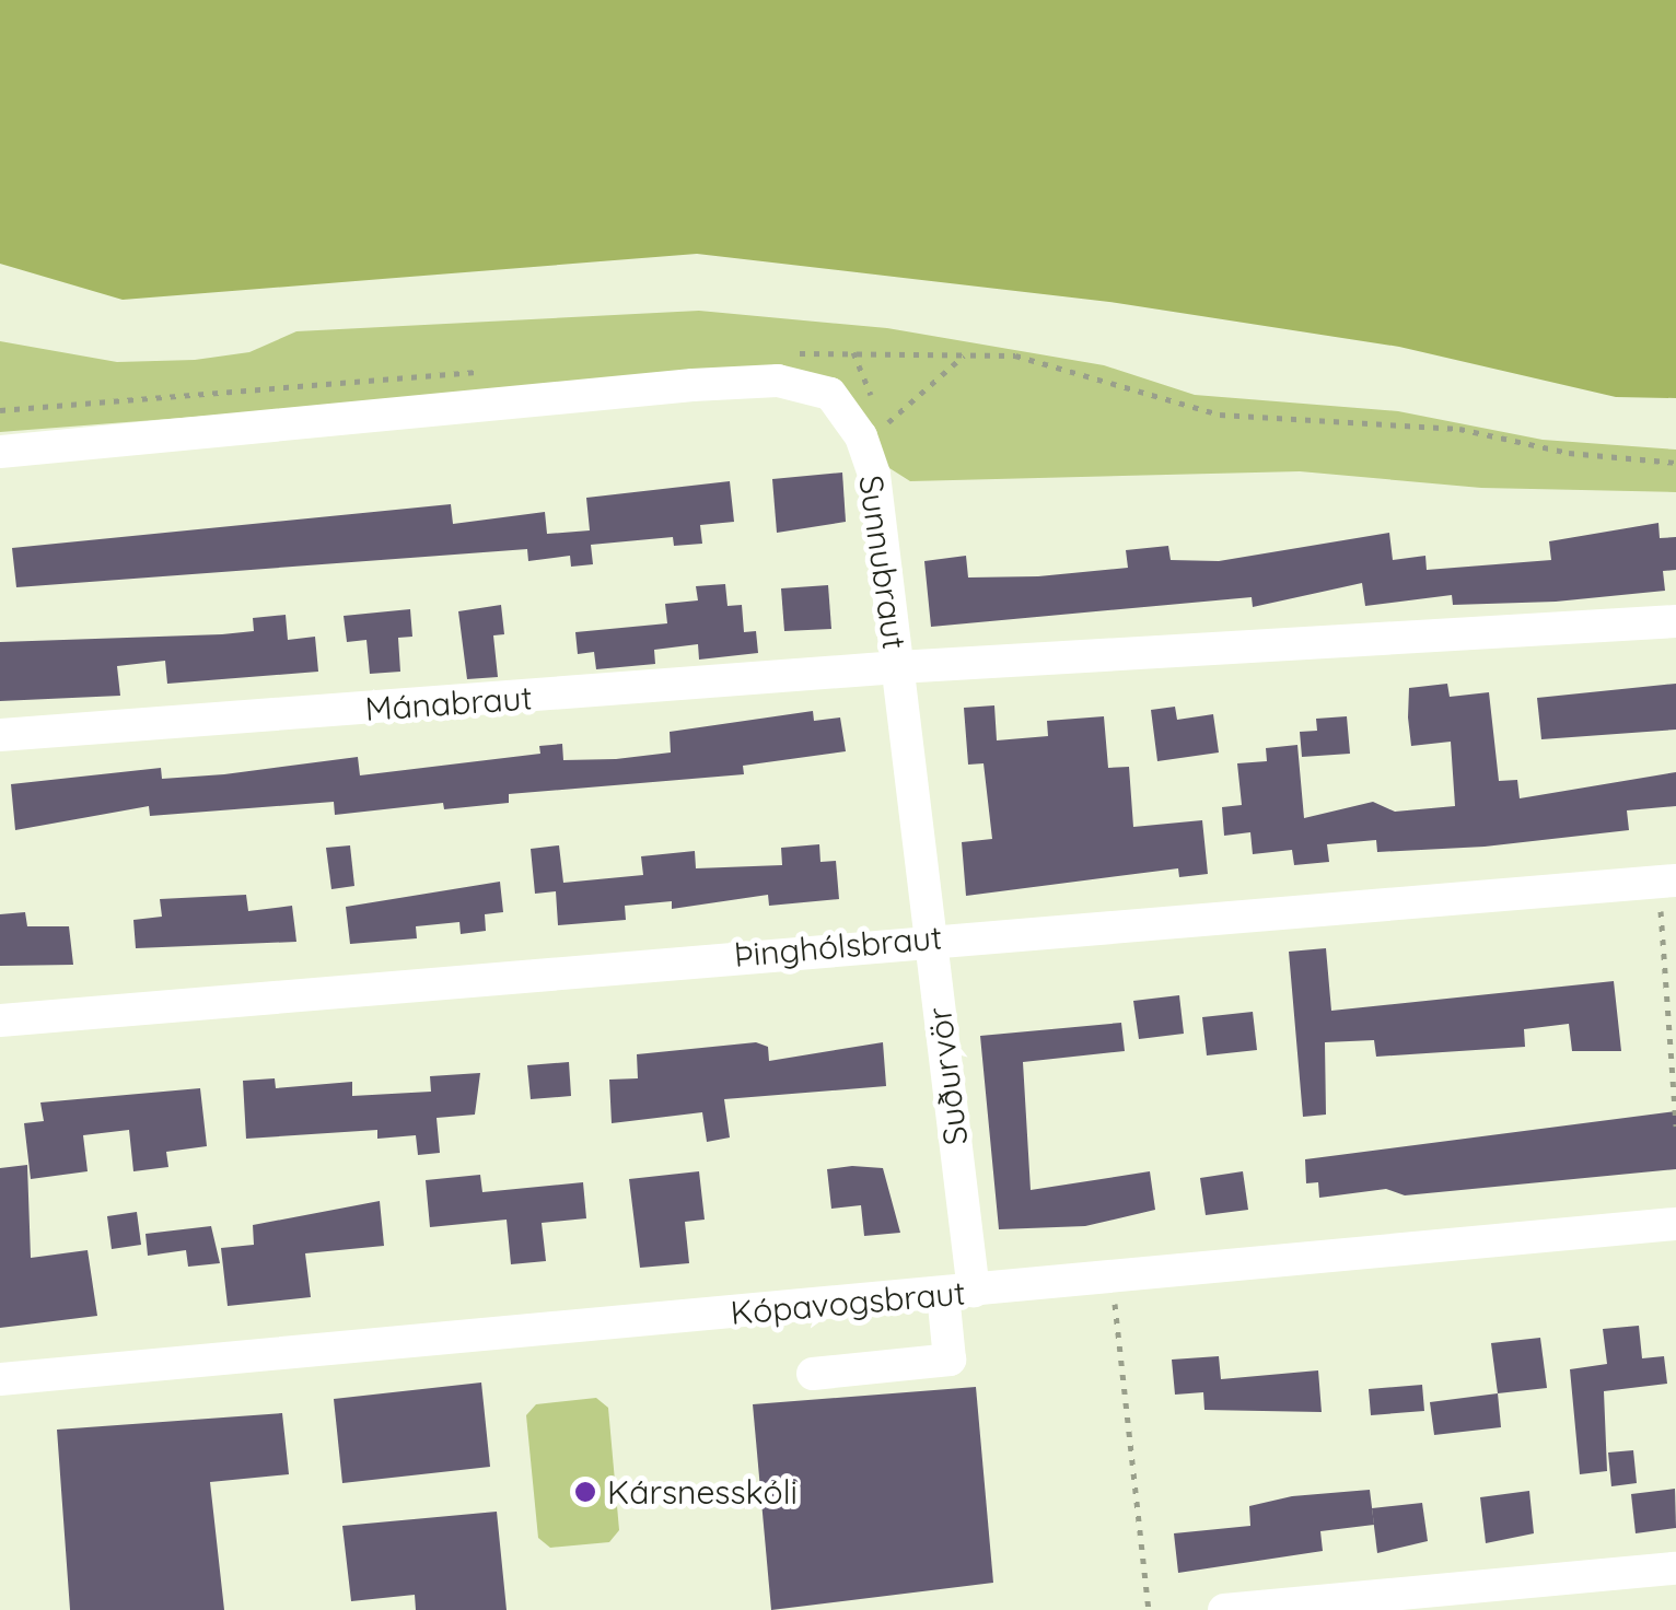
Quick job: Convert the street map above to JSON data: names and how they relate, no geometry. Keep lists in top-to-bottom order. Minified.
{"streets":{"street":["Sunnubraut","Mánabraut","Þinghólsbraut","Suðurvör","Kópavogsbraut"]},"crossings":[["Sunnubraut","Mánabraut"],["Sunnubraut","Suðurvör"],["Mánabraut","Suðurvör"],["Þinghólsbraut","Suðurvör"],["Suðurvör","Kópavogsbraut"]],"places":["Kársnesskóli"]}
